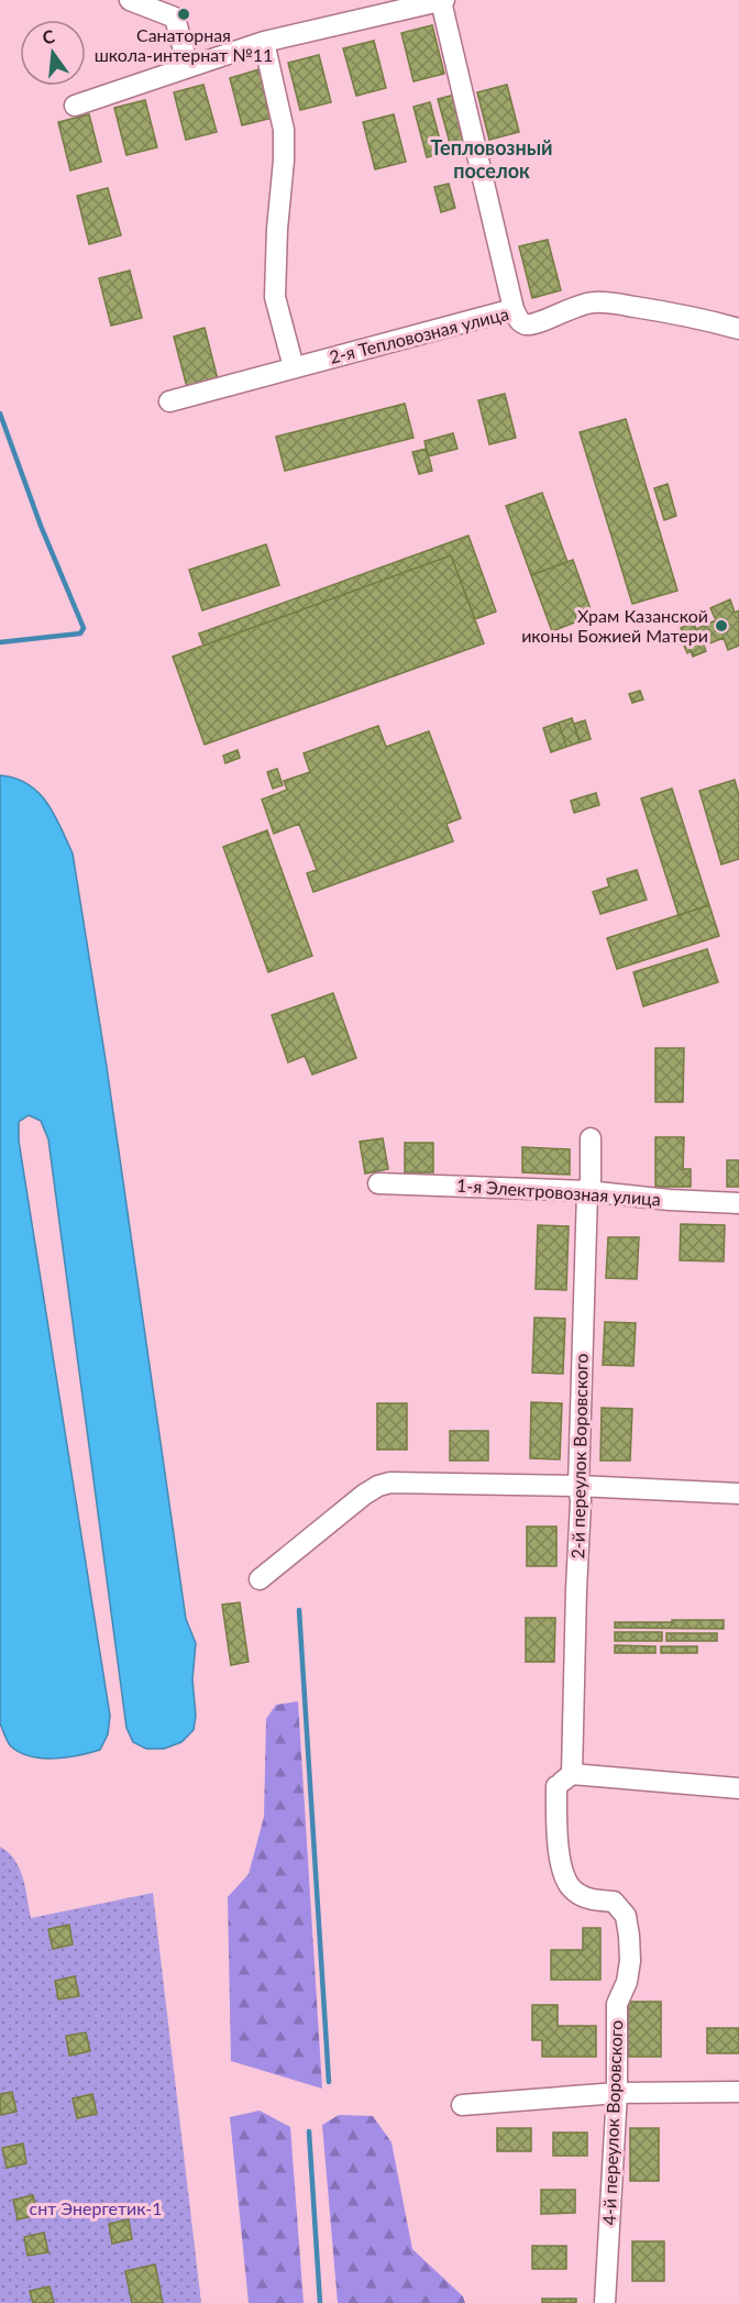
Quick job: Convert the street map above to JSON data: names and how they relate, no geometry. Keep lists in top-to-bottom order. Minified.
{"streets":{"street":["2-я Тепловозная улица","1-я Электровозная улица","2-й переулок Воровского","4-й переулок Воровского"]},"crossings":[["1-я Электровозная улица","2-й переулок Воровского"],["2-й переулок Воровского","4-й переулок Воровского"]],"districts":["Тепловозный поселок"],"parks":["снт Энергетик-1"],"places":["Санаторная школа-интернат №11","Храм Казанской иконы Божией Матери"],"north":"top"}
